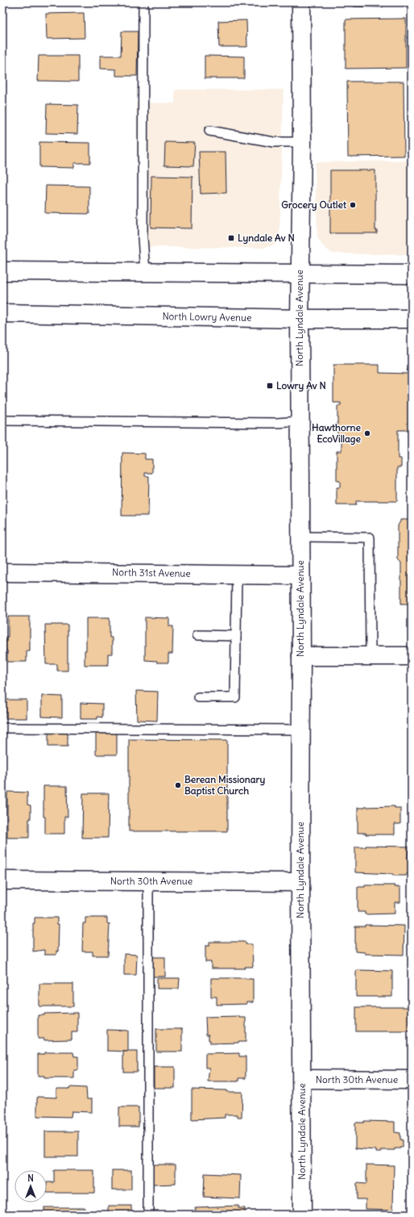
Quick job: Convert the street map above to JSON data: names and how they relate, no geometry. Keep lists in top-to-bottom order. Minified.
{"streets":{"street":["North Lowry Avenue","North Lyndale Avenue","North 31st Avenue","North 30th Avenue"]},"crossings":[["North Lowry Avenue","North Lyndale Avenue"],["North Lyndale Avenue","North 31st Avenue"],["North Lyndale Avenue","North 30th Avenue"]],"places":{"other":["Grocery Outlet","Hawthorne EcoVillage","Berean Missionary Baptist Church"],"transit":["Lyndale Av N","Lowry Av N"]},"north":"top"}
